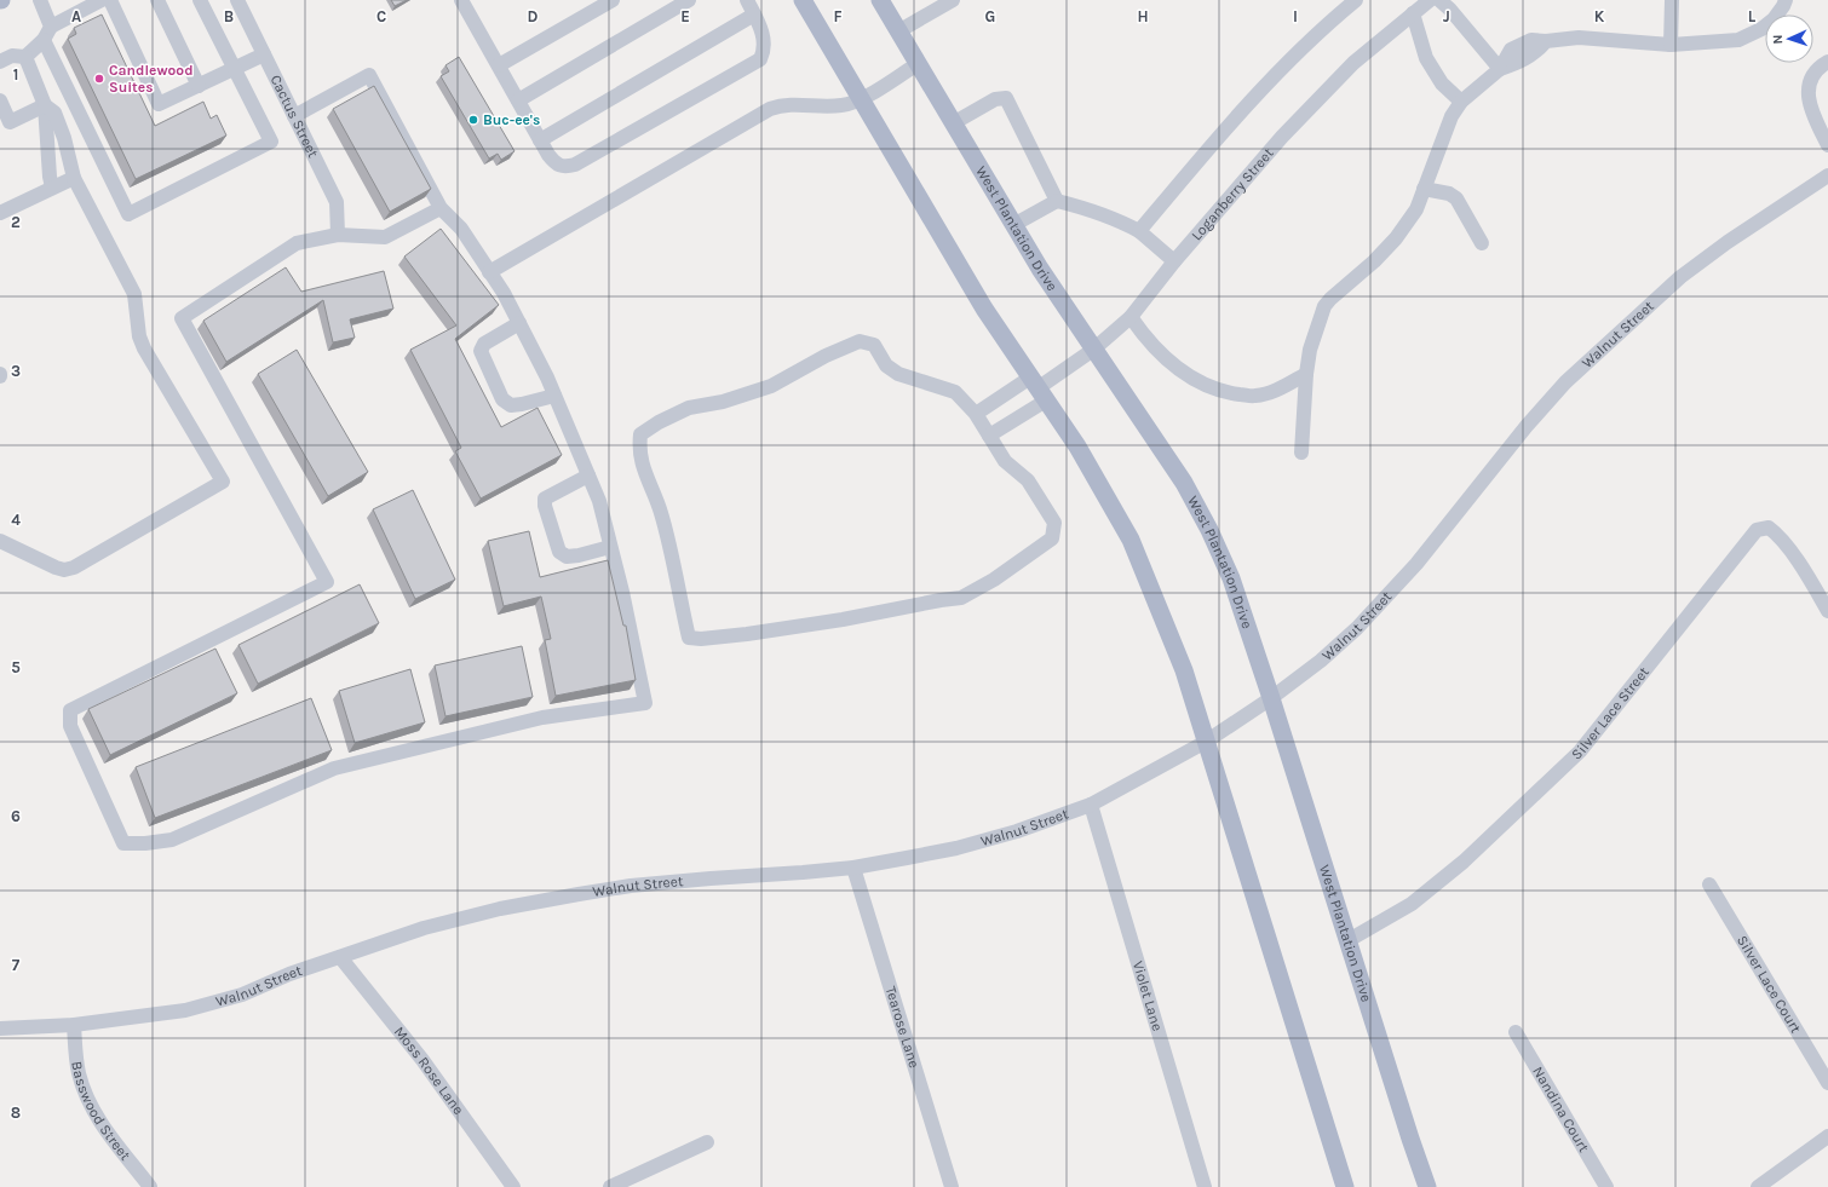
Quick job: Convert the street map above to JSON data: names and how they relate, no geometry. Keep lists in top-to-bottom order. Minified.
{"streets":{"main road":["West Plantation Drive"],"street":["Cactus Street","Loganberry Street","Walnut Street","Silver Lace Street","Silver Lace Court","Violet Lane","Tearose Lane","Moss Rose Lane","Basswood Street","Nandina Court"]},"crossings":[["Loganberry Street","West Plantation Drive"],["West Plantation Drive","Walnut Street"],["West Plantation Drive","Silver Lace Street"],["Walnut Street","Violet Lane"],["Walnut Street","Tearose Lane"],["Walnut Street","Moss Rose Lane"],["Walnut Street","Basswood Street"]],"places":["Candlewood Suites","Buc-ee's"],"north":"left","grid":{"columns":["A","B","C","D","E","F","G","H","I","J","K","L"],"rows":["1","2","3","4","5","6","7","8"]}}
